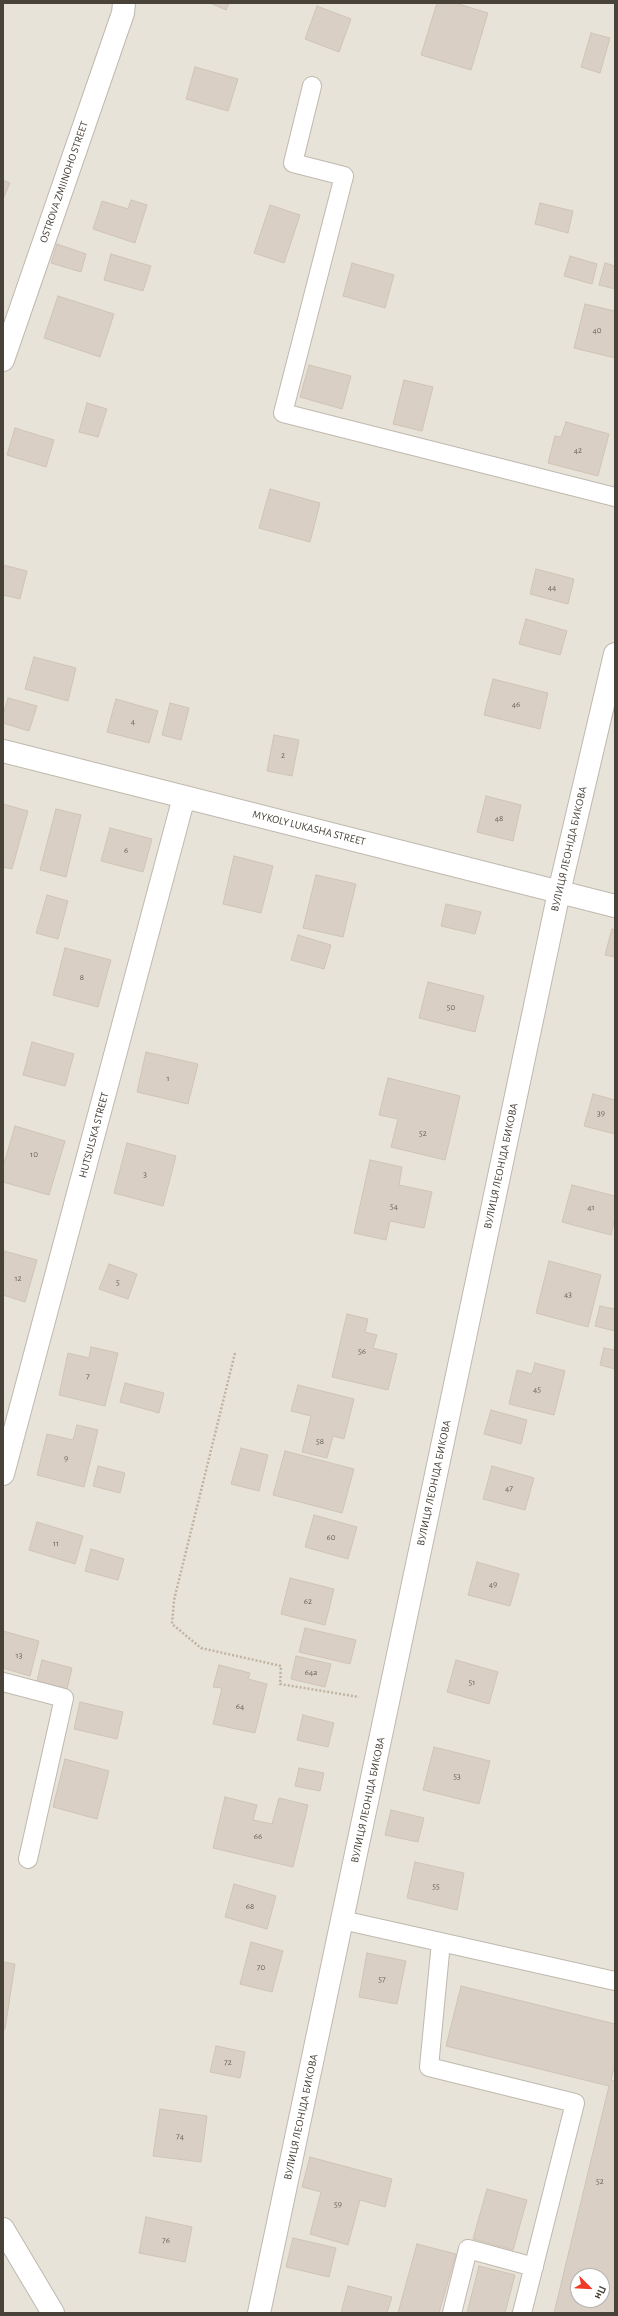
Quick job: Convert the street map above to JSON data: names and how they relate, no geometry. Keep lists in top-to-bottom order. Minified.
{"streets":{"street":["OSTROVA ZMIINOHO STREET","MYKOLY LUKASHA STREET","ВУЛИЦЯ ЛЕОНІДА БИКОВА","HUTSULSKA STREET"]},"crossings":[["MYKOLY LUKASHA STREET","ВУЛИЦЯ ЛЕОНІДА БИКОВА"],["MYKOLY LUKASHA STREET","HUTSULSKA STREET"]],"house_numbers":["40","42","44","46","4","2","48","6","8","50","1","39","52","10","3","54","41","12","5","43","56","7","45","58","9","47","60","11","49","62","13","64а","51","64","53","66","55","68","70","57","72","74","52","59","76"],"north":"bottom right"}
